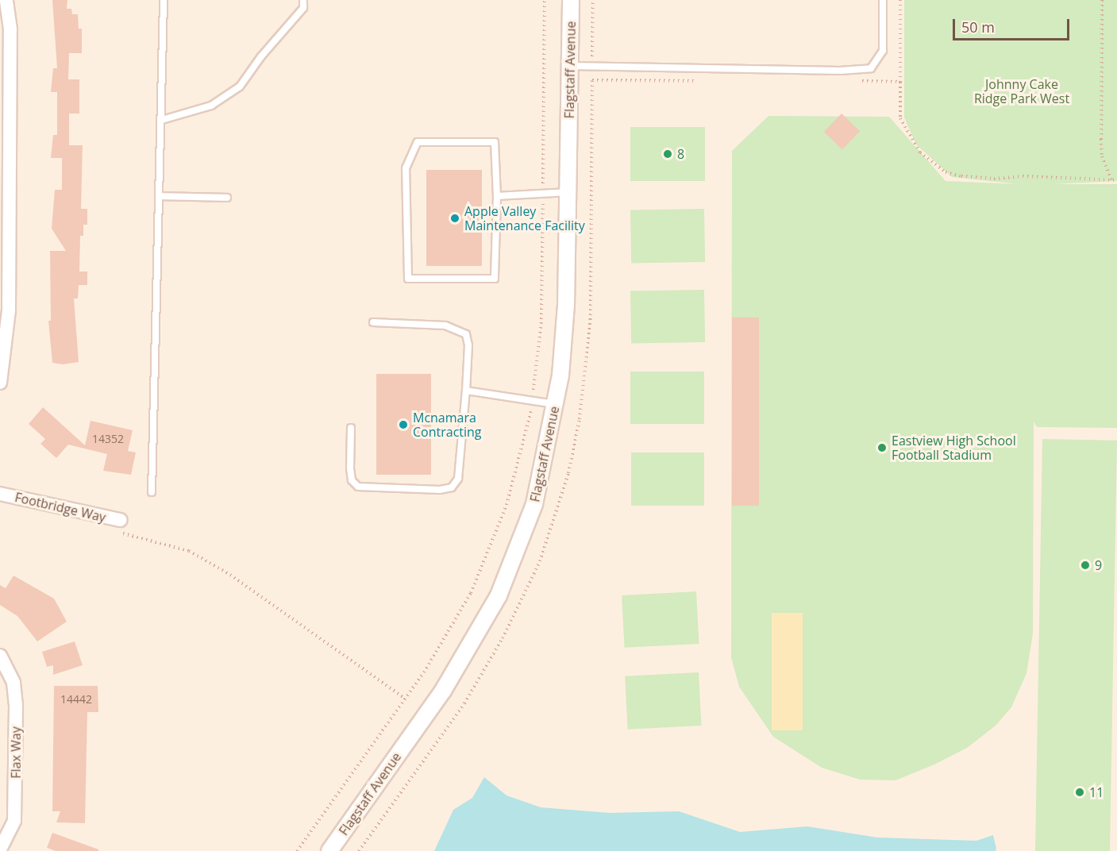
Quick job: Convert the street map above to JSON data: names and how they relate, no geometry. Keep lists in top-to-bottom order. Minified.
{"streets":{"street":["Flagstaff Avenue","Footbridge Way","Flax Way"]},"parks":["Johnny Cake Ridge Park West"],"places":["8","Apple Valley Maintenance Facility","Mcnamara Contracting","Eastview High School Football Stadium","9","11"],"house_numbers":["14352","14442"],"scale_bar":"50 m"}
